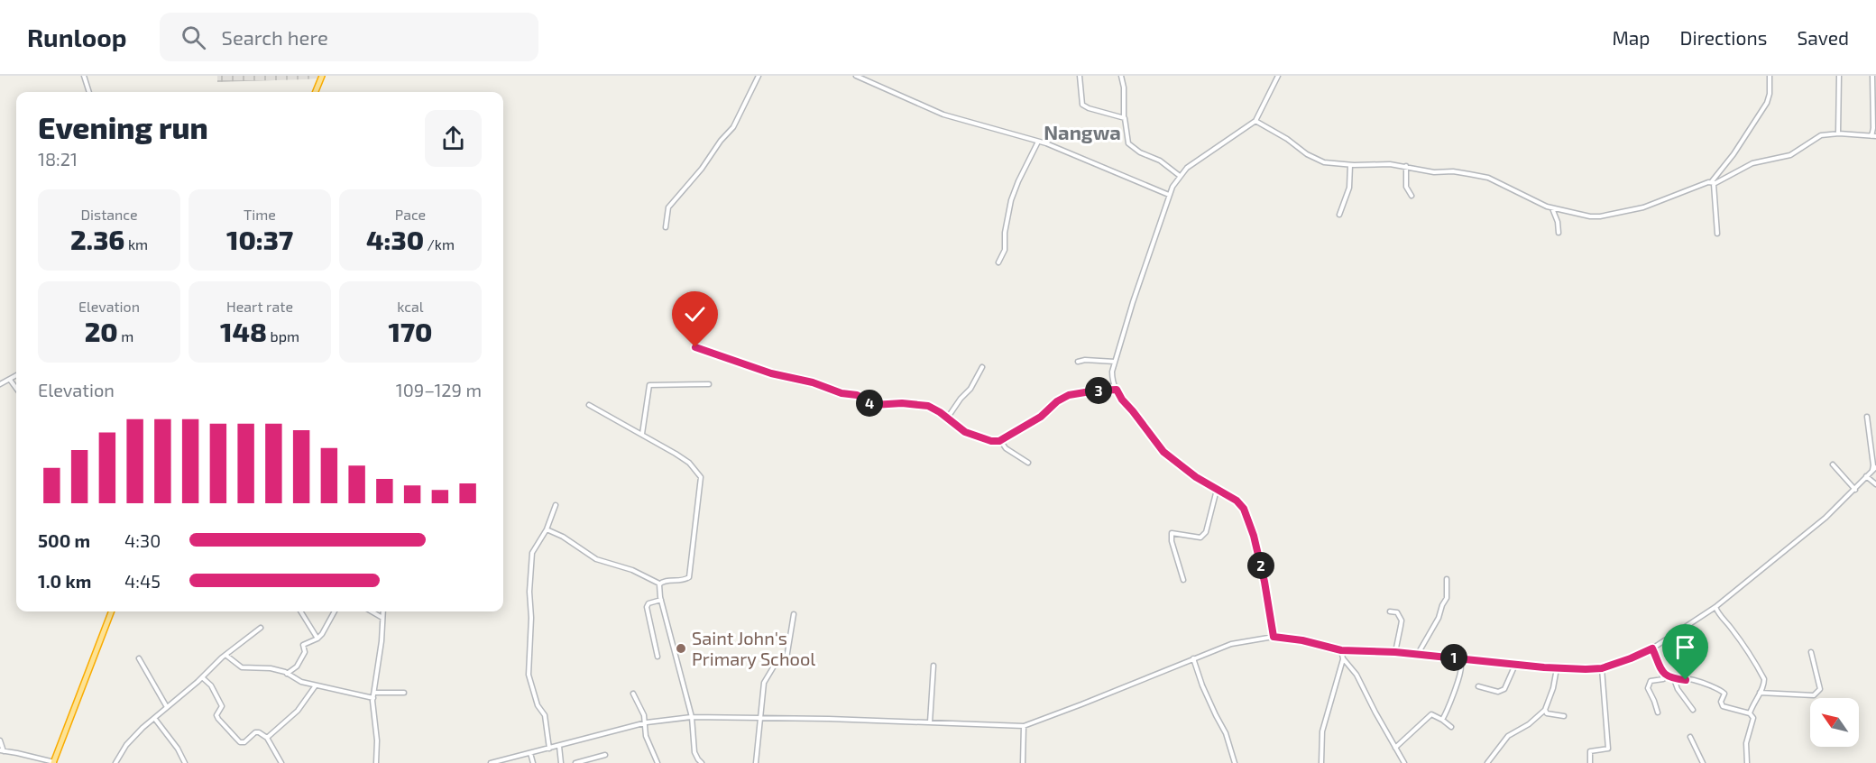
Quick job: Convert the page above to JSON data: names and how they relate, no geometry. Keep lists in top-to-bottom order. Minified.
{"districts":["Nangwa"],"places":["Saint John's Primary School"],"north":"top left","page":{"header":"Runloop","search":"Search here","nav":["Map","Directions","Saved"],"heading":["Evening run","18:21"],"stats":[["Distance","2.36 km"],["Time","10:37"],["Pace","4:30 /km"],["Elevation","20 m"],["Heart rate","148 bpm"],["kcal","170"]],"chart":["Elevation","109–129 m"],"pins":["3","4","2","1"],"list":[{"name":"500 m","note":"4:30"},{"name":"1.0 km","note":"4:45"}]}}
